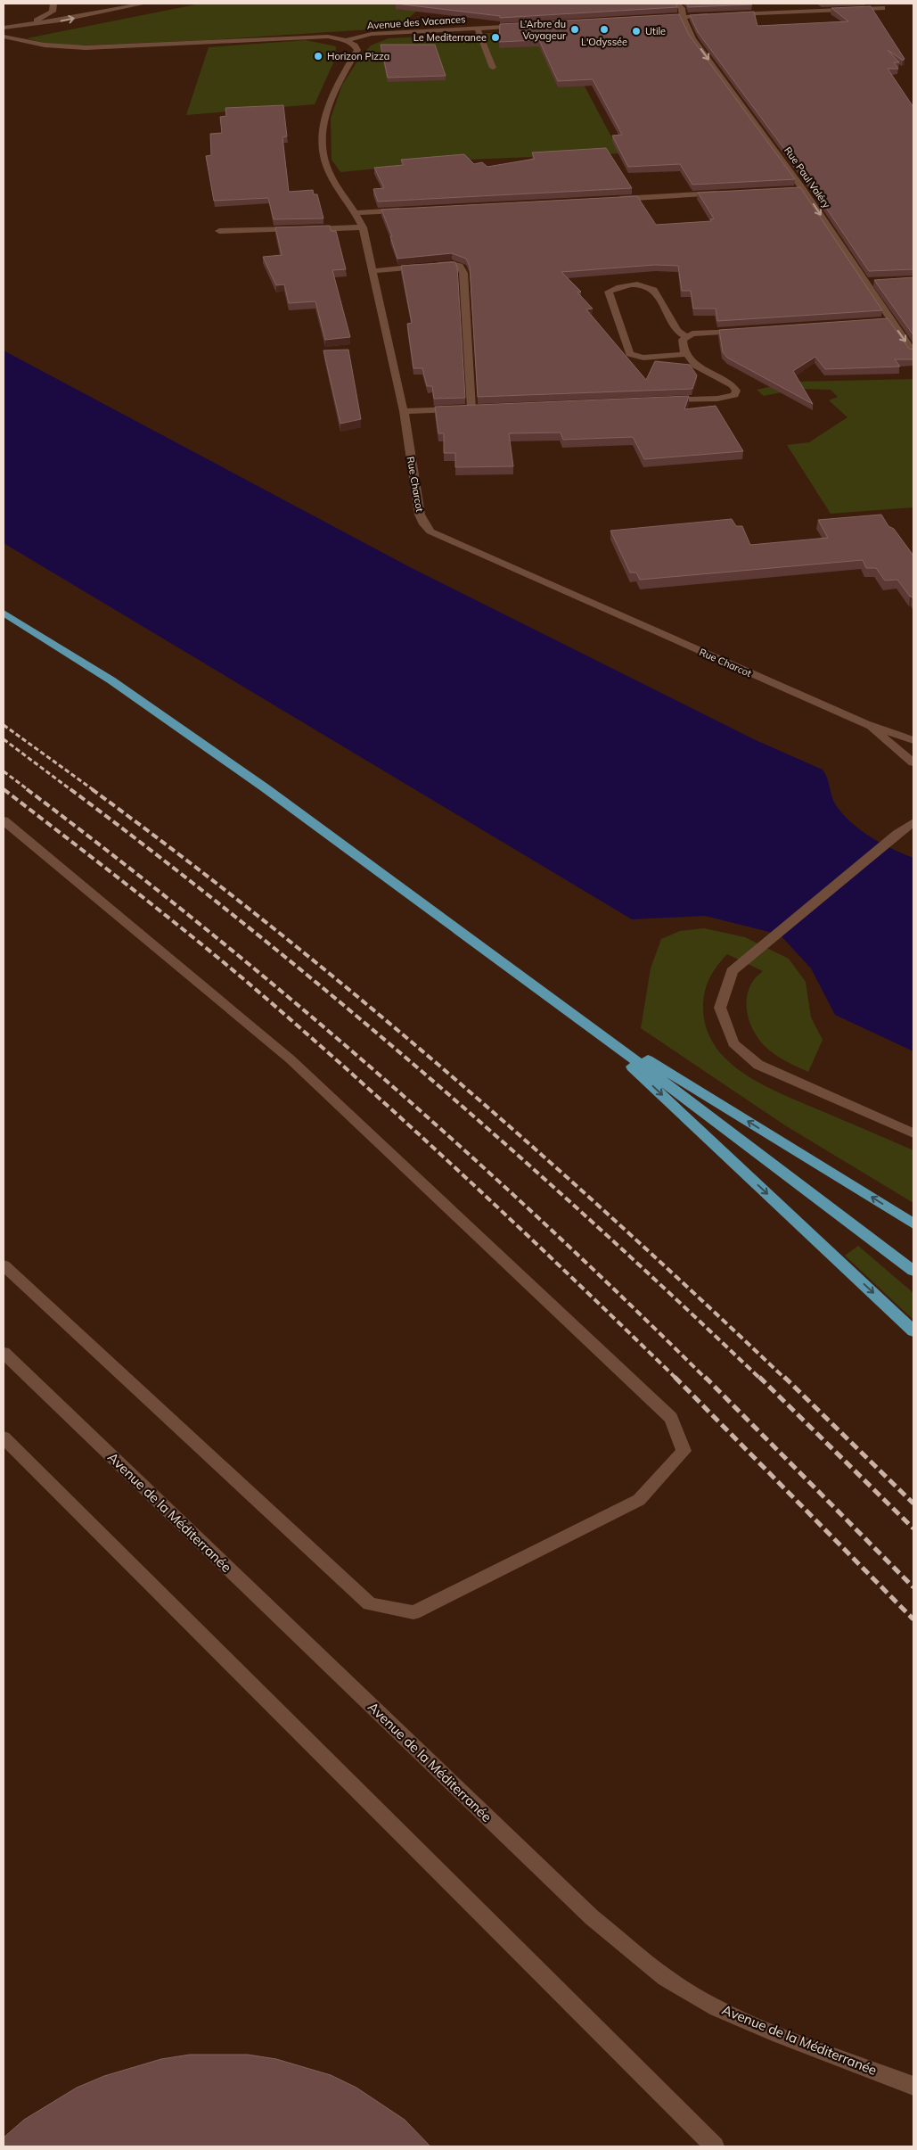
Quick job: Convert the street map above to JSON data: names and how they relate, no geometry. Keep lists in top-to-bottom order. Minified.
{"streets":{"street":["Avenue des Vacances","Rue Paul Valéry","Rue Charcot","Avenue de la Méditerranée"]},"crossings":[["Avenue des Vacances","Rue Charcot"]],"one_way":["Rue Paul Valéry"],"places":["L’Arbre du Voyageur","L'Odyssée","Utile","Le Mediterranee","Horizon Pizza"]}
